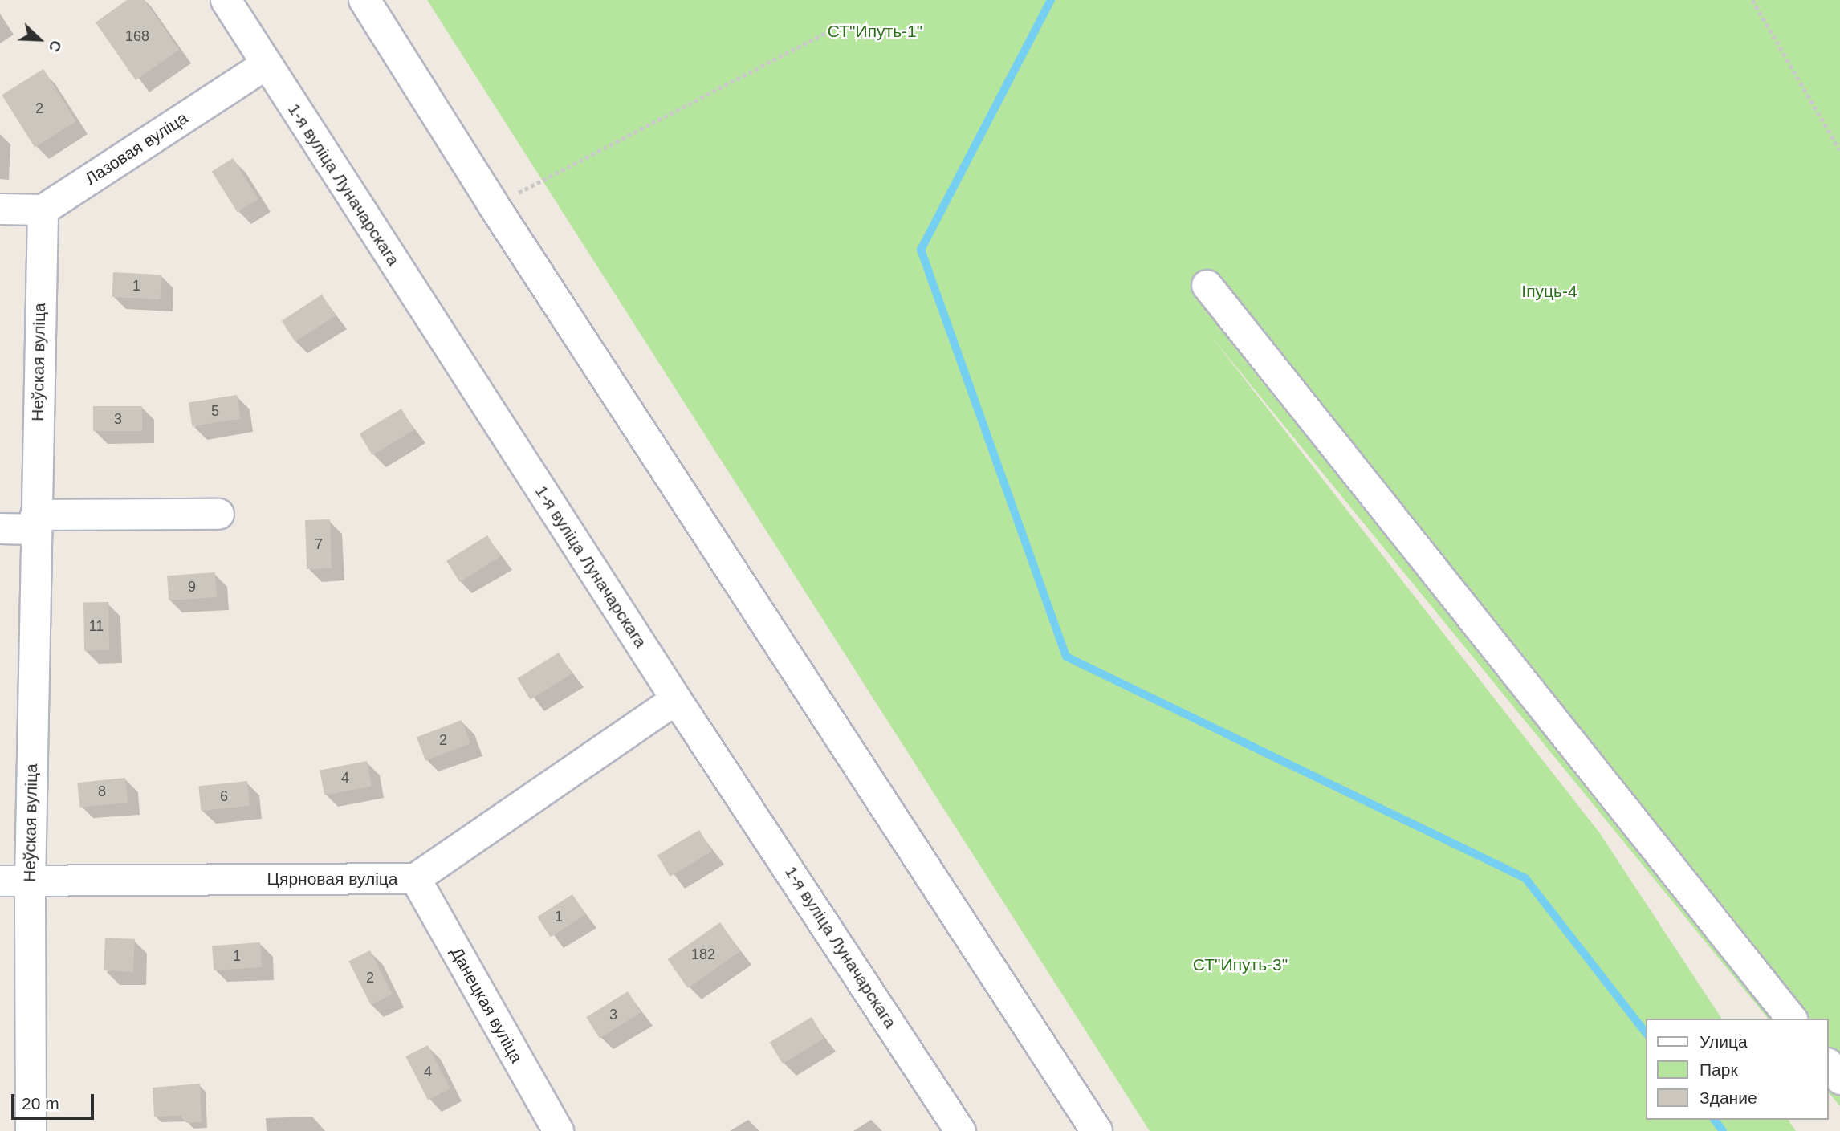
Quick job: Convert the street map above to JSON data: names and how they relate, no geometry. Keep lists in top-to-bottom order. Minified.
{"streets":{"street":["Лазовая вуліца","1-я вуліца Луначарскага","Неўская вуліца","Цярновая вуліца","Данецкая вуліца"]},"crossings":[["Лазовая вуліца","1-я вуліца Луначарскага"],["Лазовая вуліца","Неўская вуліца"],["1-я вуліца Луначарскага","Цярновая вуліца"],["Неўская вуліца","Цярновая вуліца"],["Цярновая вуліца","Данецкая вуліца"]],"parks":["СТ\"Ипуть-1\"","Іпуць-4","СТ\"Ипуть-3\""],"house_numbers":["168","2","1","5","3","7","9","11","2","4","8","6","1","182","1","2","3","4"],"legend":["Улица","Парк","Здание"],"scale_bar":"20 m","north":"bottom right"}
